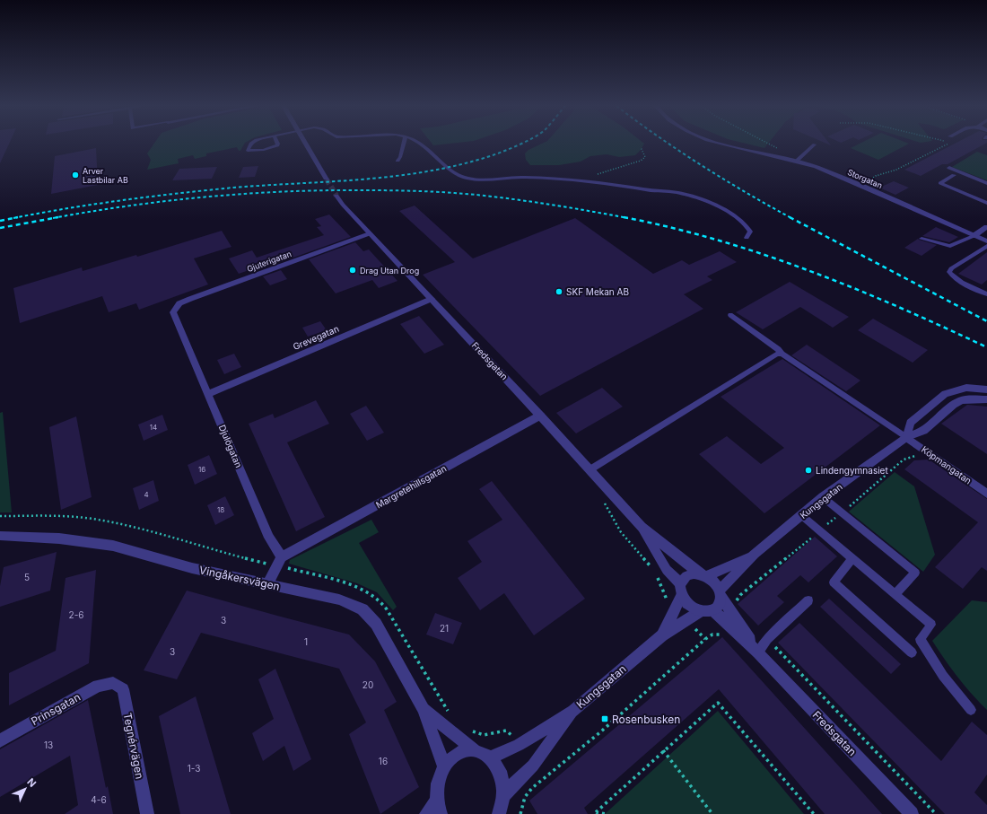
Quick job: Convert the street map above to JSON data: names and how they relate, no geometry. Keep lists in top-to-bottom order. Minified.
{"streets":{"street":["Storgatan","Gjuterigatan","Grevegatan","Fredsgatan","Djulögatan","Köpmangatan","Margretehillsgatan","Kungsgatan","Vingåkersvägen","Prinsgatan","Tegnérvägen"]},"crossings":[["Gjuterigatan","Fredsgatan"],["Gjuterigatan","Djulögatan"],["Grevegatan","Fredsgatan"],["Grevegatan","Djulögatan"],["Fredsgatan","Margretehillsgatan"],["Fredsgatan","Kungsgatan"],["Djulögatan","Margretehillsgatan"],["Köpmangatan","Kungsgatan"],["Kungsgatan","Vingåkersvägen"],["Prinsgatan","Tegnérvägen"]],"places":{"other":["Arver Lastbilar AB","Drag Utan Drog","SKF Mekan AB","Lindengymnasiet"],"transit":["Rosenbusken"]},"house_numbers":["14","16","4","18","5","2-6","3","21","1","3","20","13","16","1-3","4-6"],"north":"top right"}
